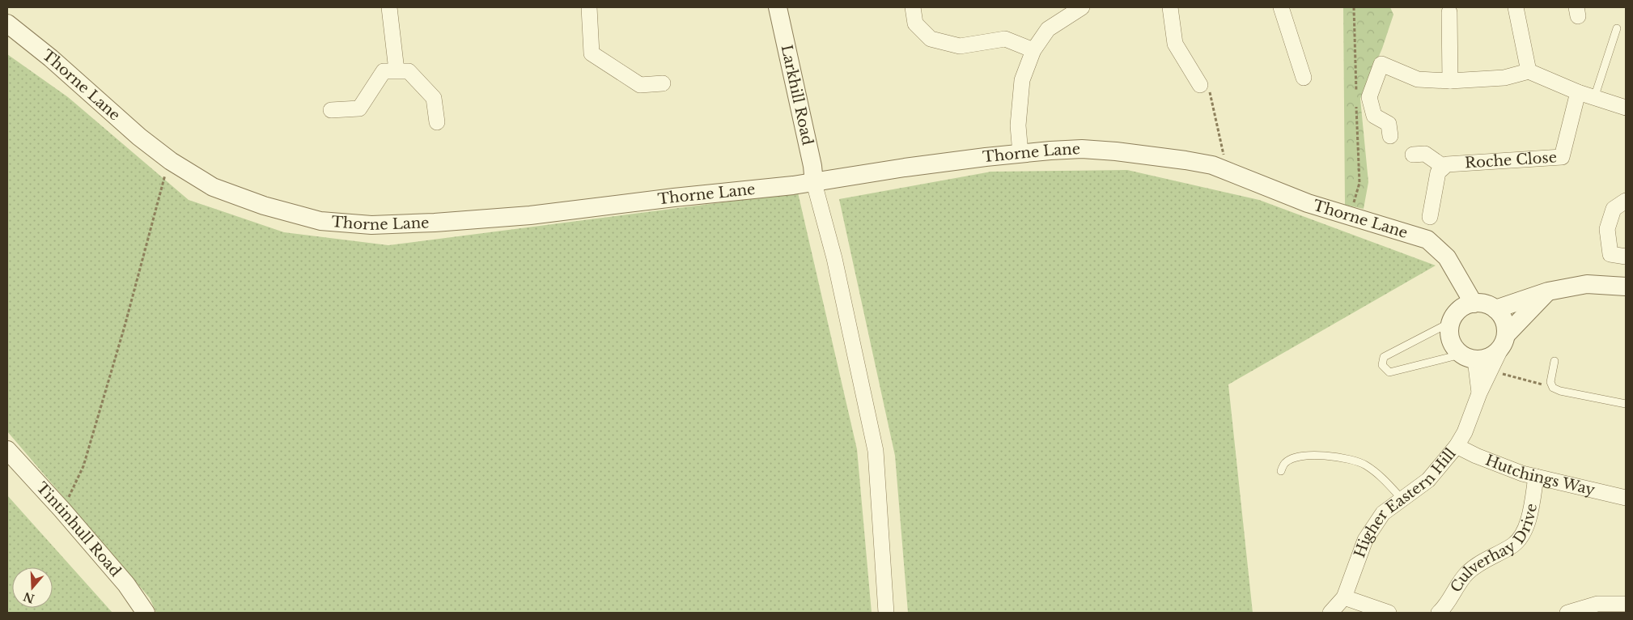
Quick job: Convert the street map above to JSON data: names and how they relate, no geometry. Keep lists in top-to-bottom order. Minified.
{"streets":{"street":["Thorne Lane","Larkhill Road","Roche Close","Hutchings Way","Higher Eastern Hill","Tintinhull Road","Culverhay Drive"]},"crossings":[["Thorne Lane","Larkhill Road"],["Thorne Lane","Higher Eastern Hill"],["Hutchings Way","Higher Eastern Hill"],["Hutchings Way","Culverhay Drive"]],"north":"bottom"}
